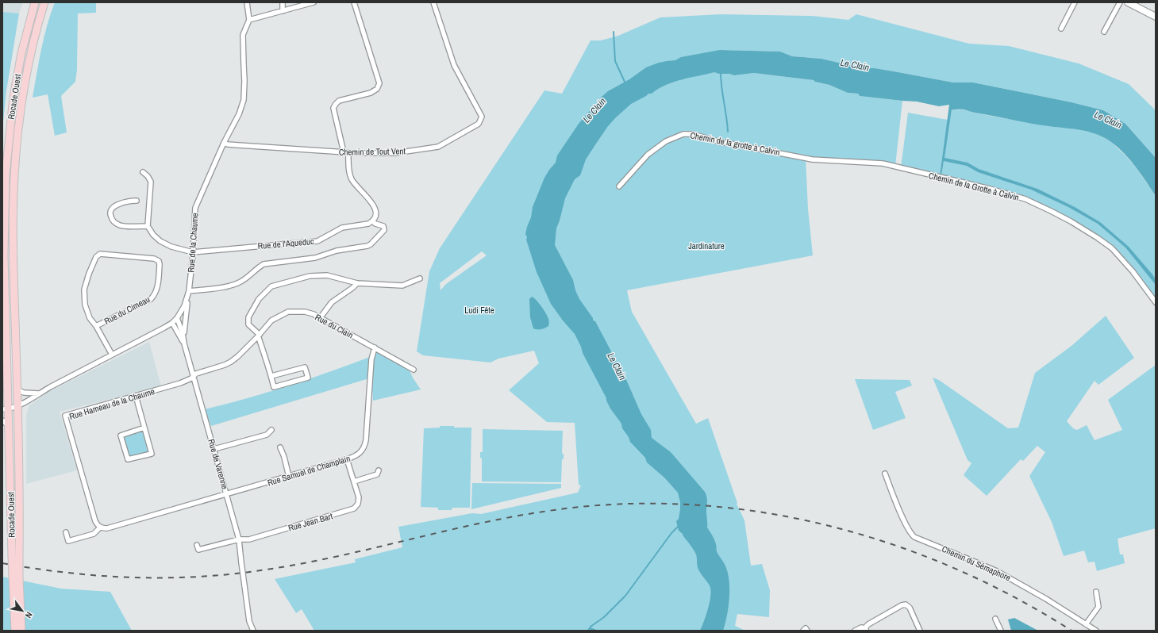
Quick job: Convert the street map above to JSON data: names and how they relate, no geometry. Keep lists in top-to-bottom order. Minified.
{"streets":{"main road":["Rocade Ouest"],"street":["Chemin de la grotte à Calvin","Chemin de Tout Vent","Chemin de la Grotte à Calvin","Rue de la Chaume","Rue de l'Aqueduc","Rue du Cimeau","Rue du Clain","Rue Hameau de la Chaume","Rue de Varenne","Rue Samuel de Champlain","Rue Jean Bart","Chemin du Sémaphore"]},"crossings":[["Rocade Ouest","Rue de la Chaume"],["Chemin de la grotte à Calvin","Chemin de la Grotte à Calvin"],["Chemin de Tout Vent","Rue de la Chaume"],["Rue de la Chaume","Rue de l'Aqueduc"],["Rue de la Chaume","Rue du Cimeau"],["Rue de la Chaume","Rue de Varenne"],["Rue du Clain","Rue Hameau de la Chaume"],["Rue du Clain","Rue de Varenne"],["Rue du Clain","Rue Samuel de Champlain"],["Rue Hameau de la Chaume","Rue de Varenne"],["Rue de Varenne","Rue Samuel de Champlain"],["Rue de Varenne","Rue Jean Bart"],["Rue Samuel de Champlain","Rue Jean Bart"]],"water":["Le Clain"],"parks":["Jardinature","Ludi Fête"],"north":"bottom right"}
